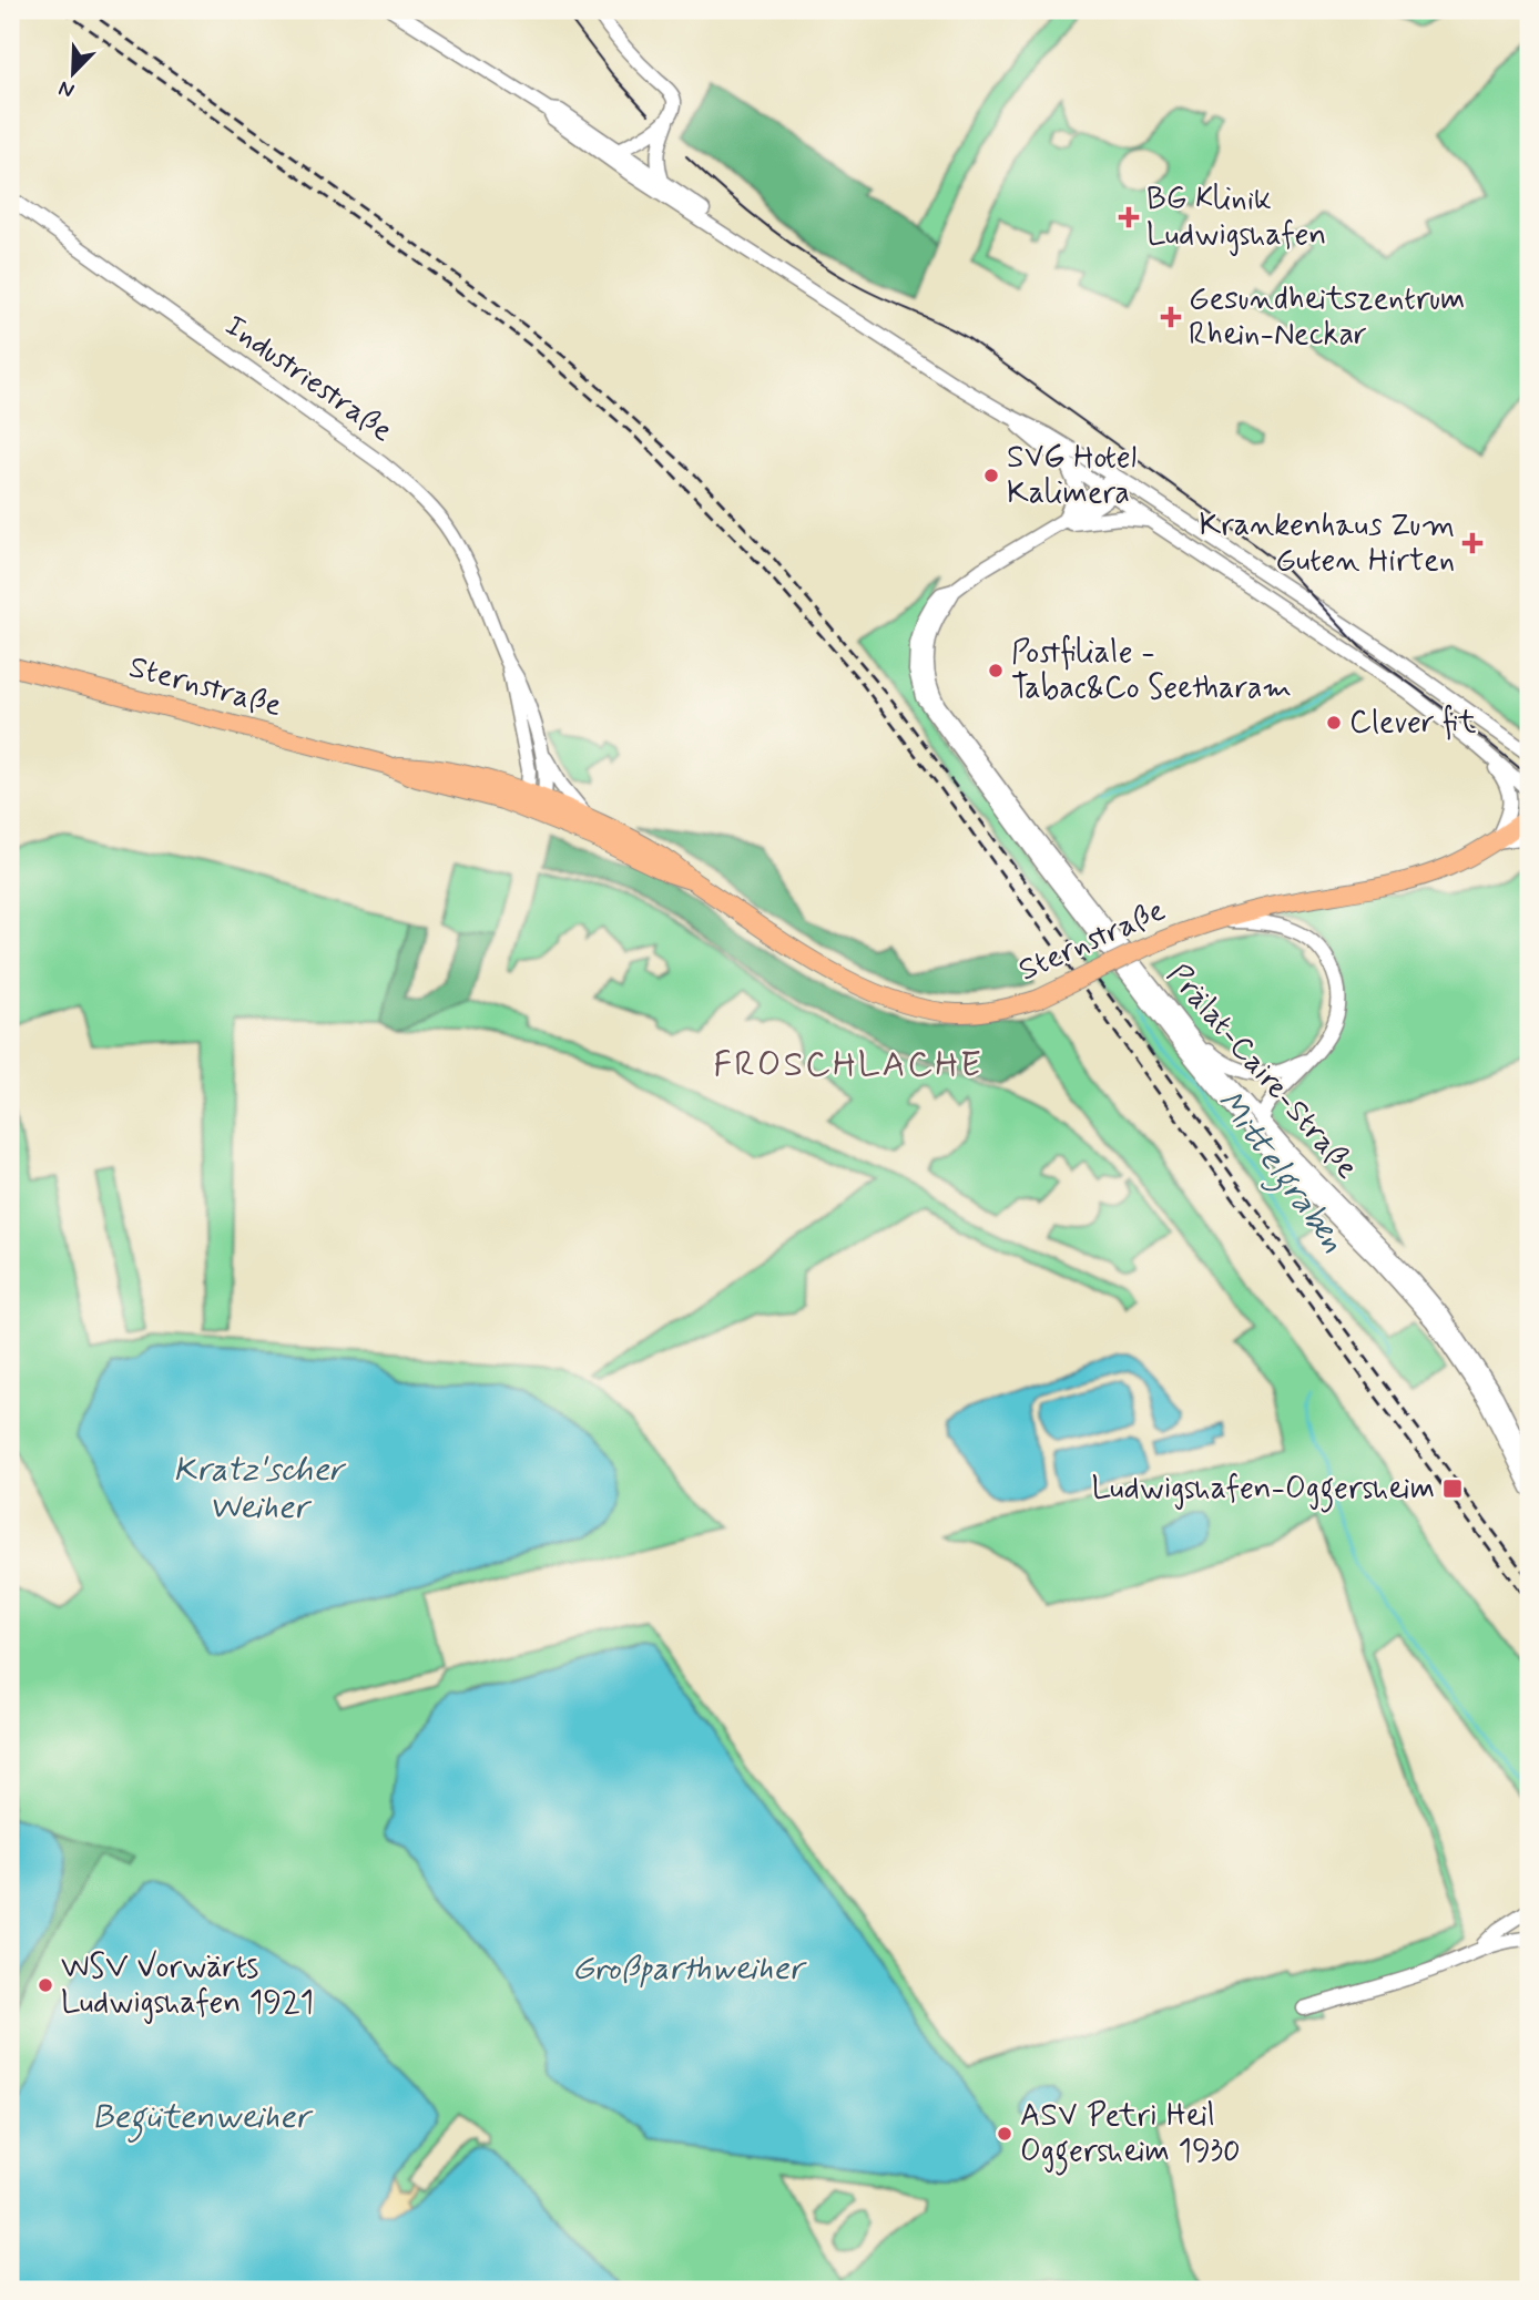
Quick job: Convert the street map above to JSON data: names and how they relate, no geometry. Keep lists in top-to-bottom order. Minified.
{"streets":{"main road":["Sternstraße"],"street":["Industriestraße","Prälat-Caire-Straße"]},"crossings":[["Industriestraße","Sternstraße"]],"districts":["FROSCHLACHE"],"water":["Mittelgraben","Kratz'scher Weiher","Großparthweiher","Begütenweiher"],"places":{"health":["BG Klinik Ludwigshafen","Gesundheitszentrum Rhein-Neckar","Krankenhaus Zum Guten Hirten"],"other":["SVG Hotel Kalimera","Postfiliale - Tabac&Co Seetharam","Clever fit","WSV Vorwärts Ludwigshafen 1921","ASV Petri Heil Oggersheim 1930"],"transit":["Ludwigshafen-Oggersheim"]},"north":"bottom left"}
